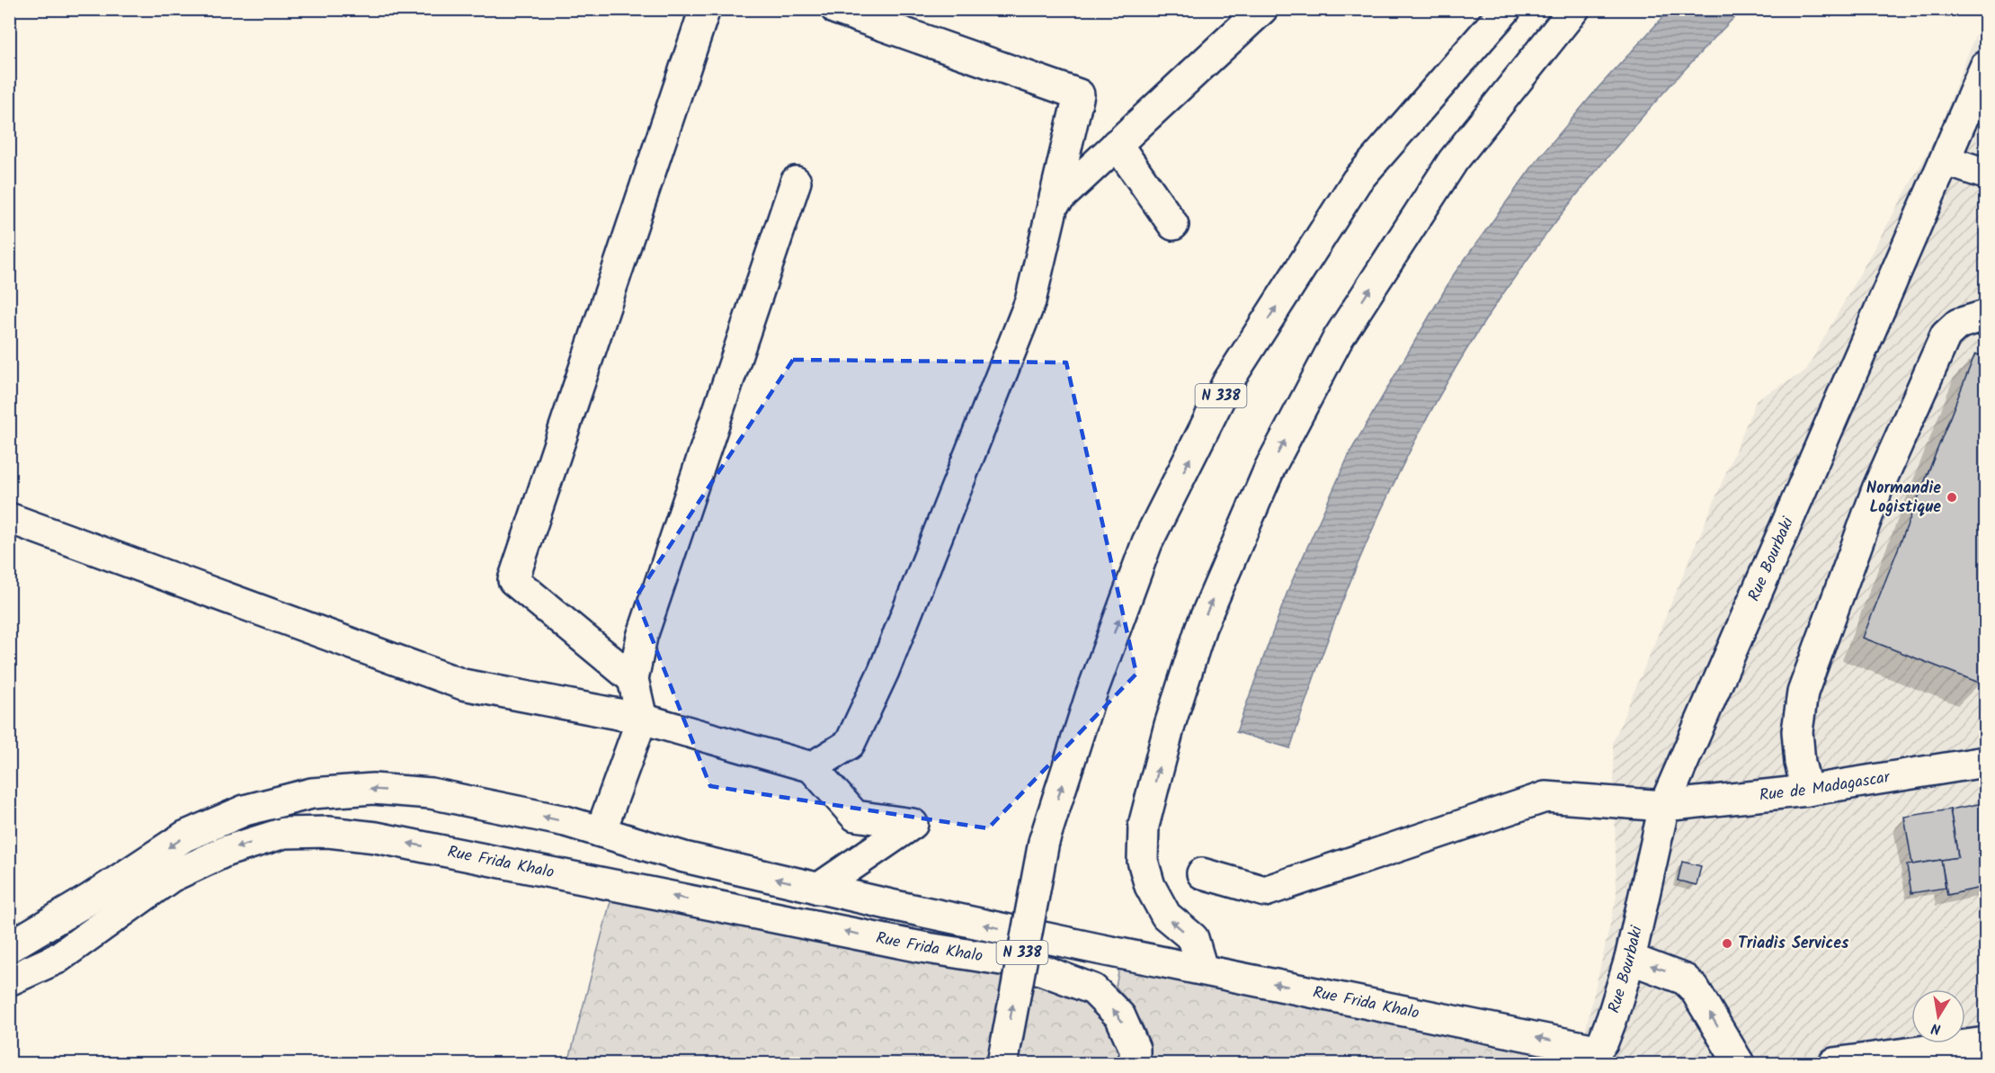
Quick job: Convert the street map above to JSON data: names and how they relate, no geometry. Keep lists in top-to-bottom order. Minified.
{"streets":{"main road":["N 338","Rue Bourbaki","Rue de Madagascar","Rue Frida Khalo"]},"crossings":[["Rue Bourbaki","Rue de Madagascar"],["Rue Bourbaki","Rue Frida Khalo"]],"one_way":["Rue Frida Khalo"],"places":["Normandie Logistique","Triadis Services"],"north":"bottom"}
